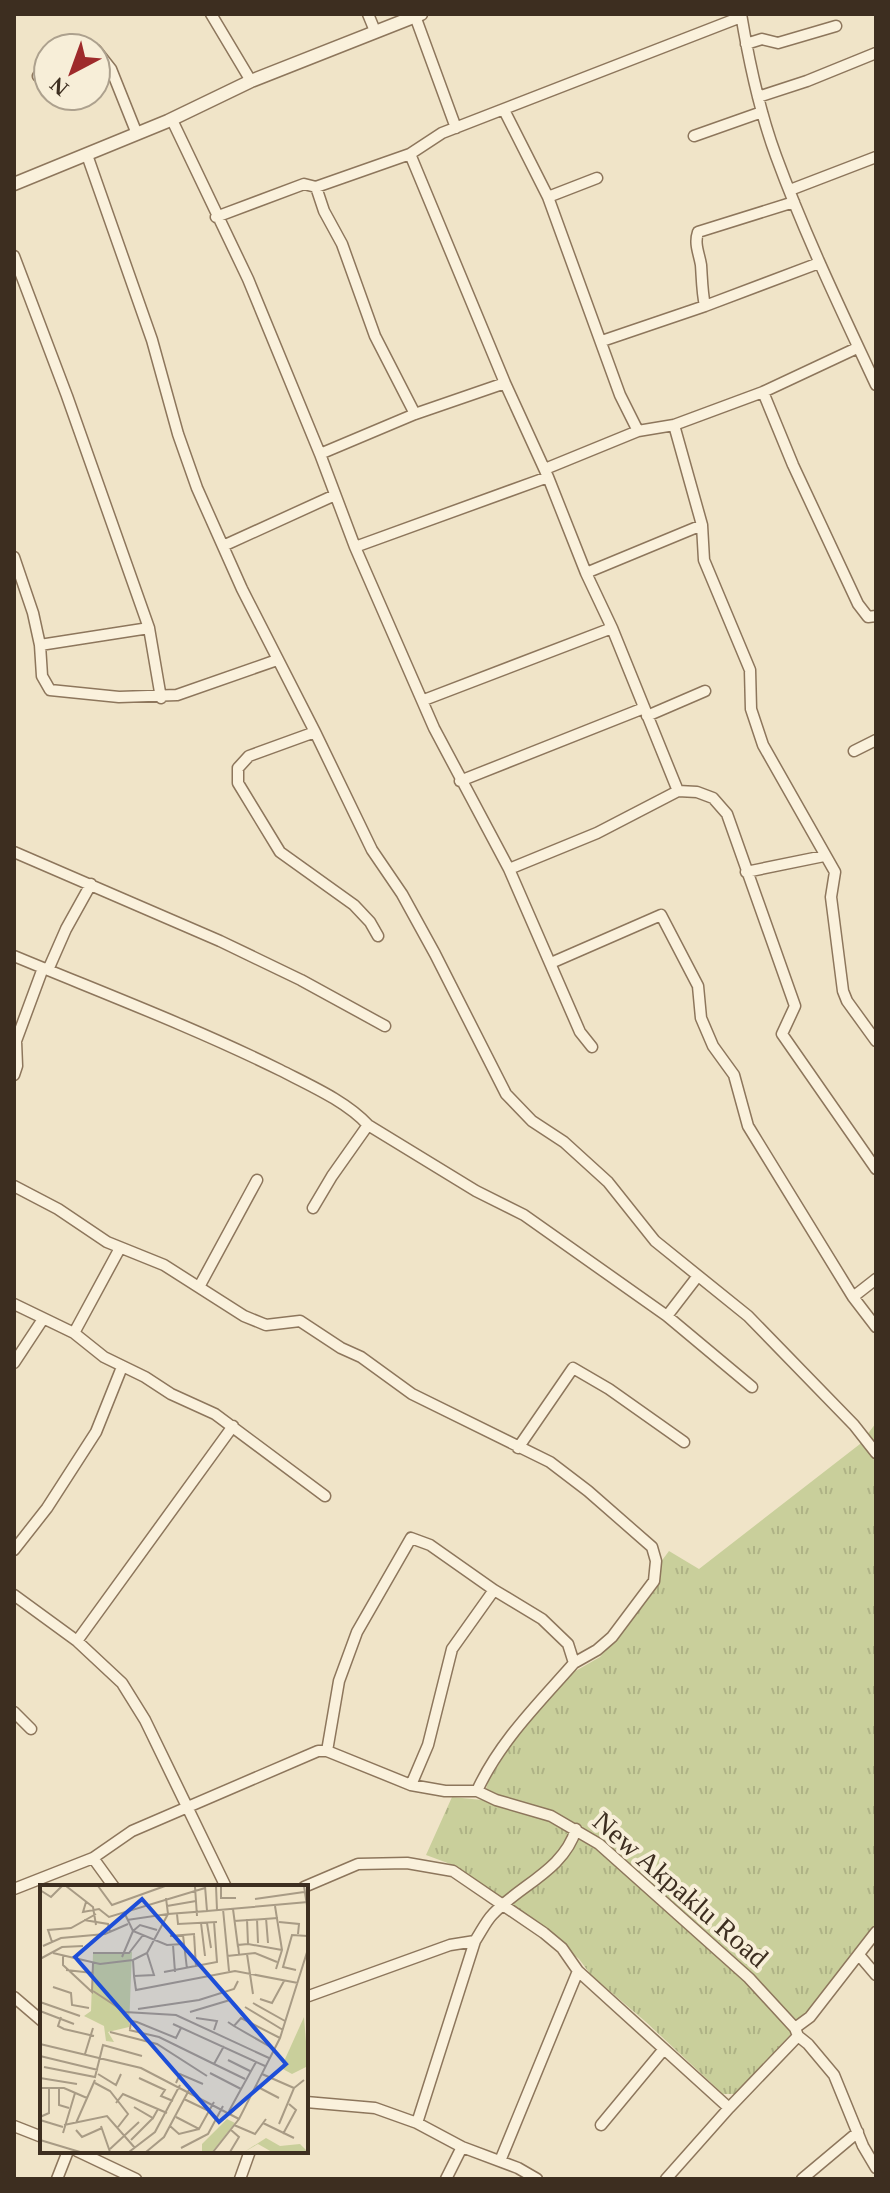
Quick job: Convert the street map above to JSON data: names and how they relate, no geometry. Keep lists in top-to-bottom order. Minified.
{"streets":{"street":["New Akpaklu Road"]},"north":"bottom left"}
